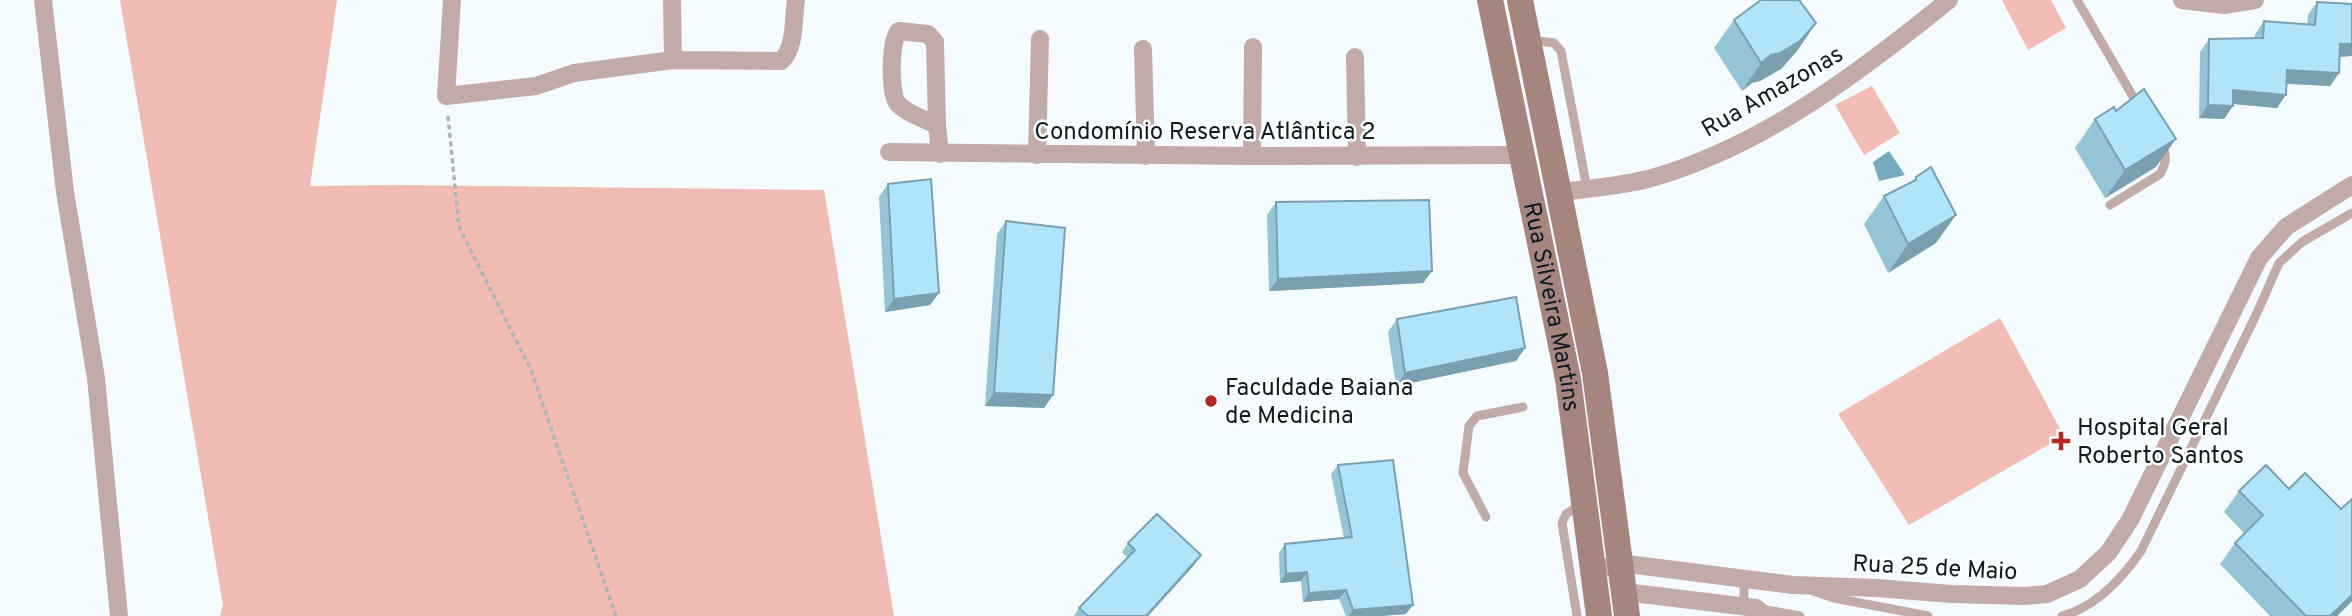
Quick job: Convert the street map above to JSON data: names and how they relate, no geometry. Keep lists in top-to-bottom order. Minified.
{"streets":{"main road":["Rua Silveira Martins"],"street":["Rua Amazonas","Condomínio Reserva Atlântica 2","Rua 25 de Maio"]},"crossings":[["Rua Amazonas","Rua Silveira Martins"],["Condomínio Reserva Atlântica 2","Rua Silveira Martins"],["Rua Silveira Martins","Rua 25 de Maio"]],"places":{"other":["Faculdade Baiana de Medicina"],"health":["Hospital Geral Roberto Santos"]}}
